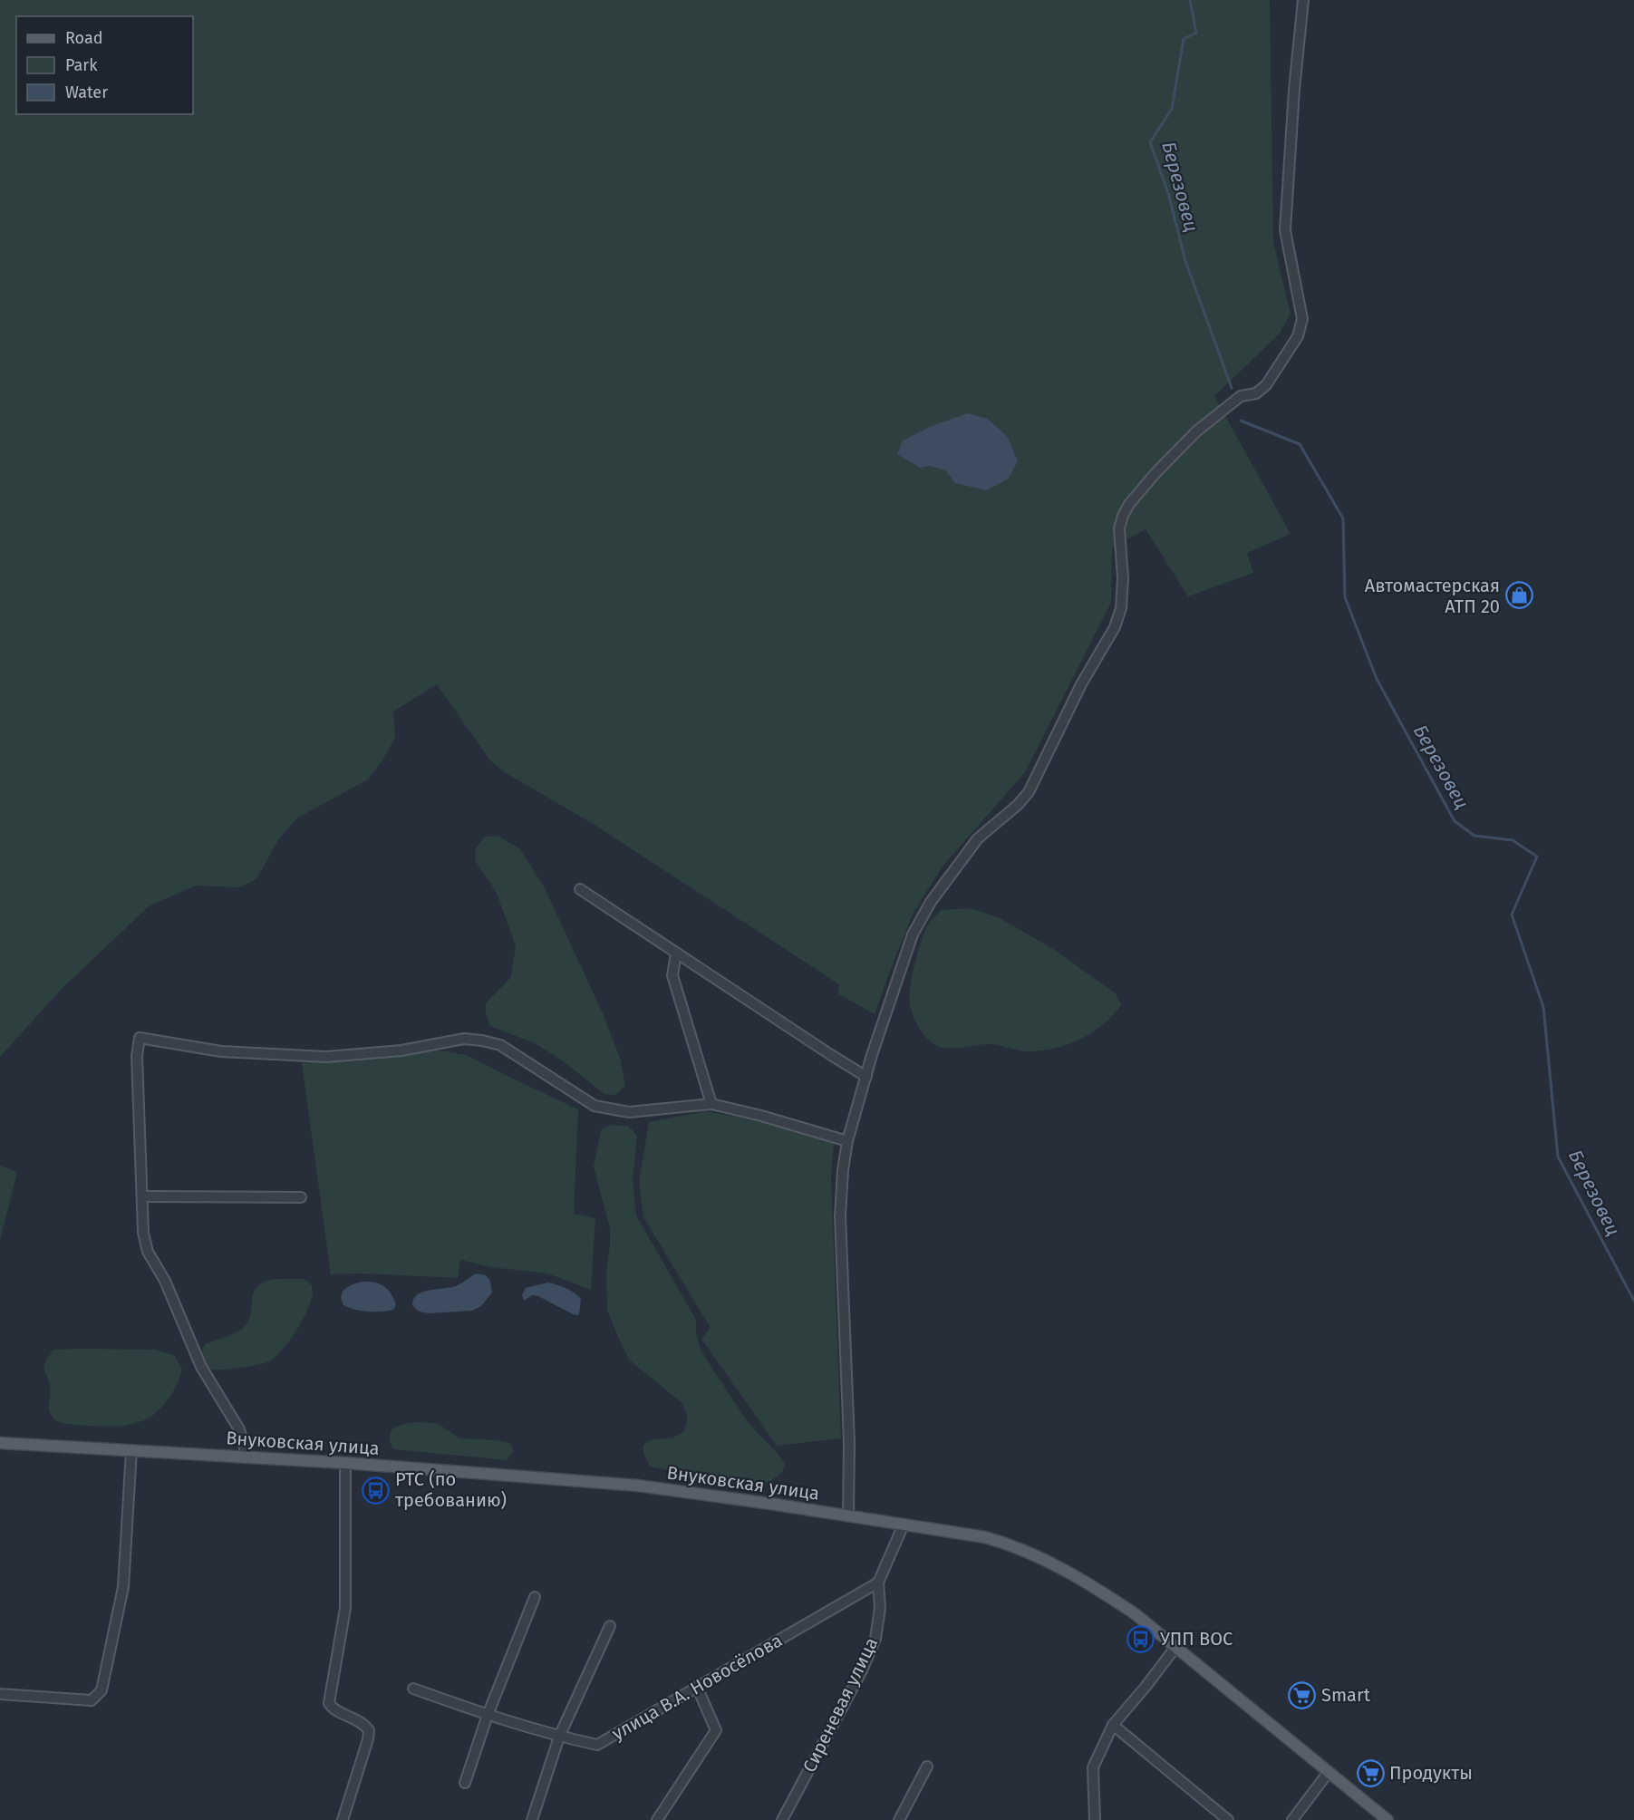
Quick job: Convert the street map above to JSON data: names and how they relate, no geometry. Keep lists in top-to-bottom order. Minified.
{"streets":{"main road":["Внуковская улица"],"street":["улица В.А. Новосёлова","Сиреневая улица"]},"crossings":[["Внуковская улица","Сиреневая улица"],["улица В.А. Новосёлова","Сиреневая улица"]],"water":["Березовец"],"places":{"shop":["Автомастерская АТП 20"],"bus stop":["РТС (по требованию)","УПП ВОС"],"supermarket":["Smart","Продукты"]},"legend":["Road","Park","Water"]}
